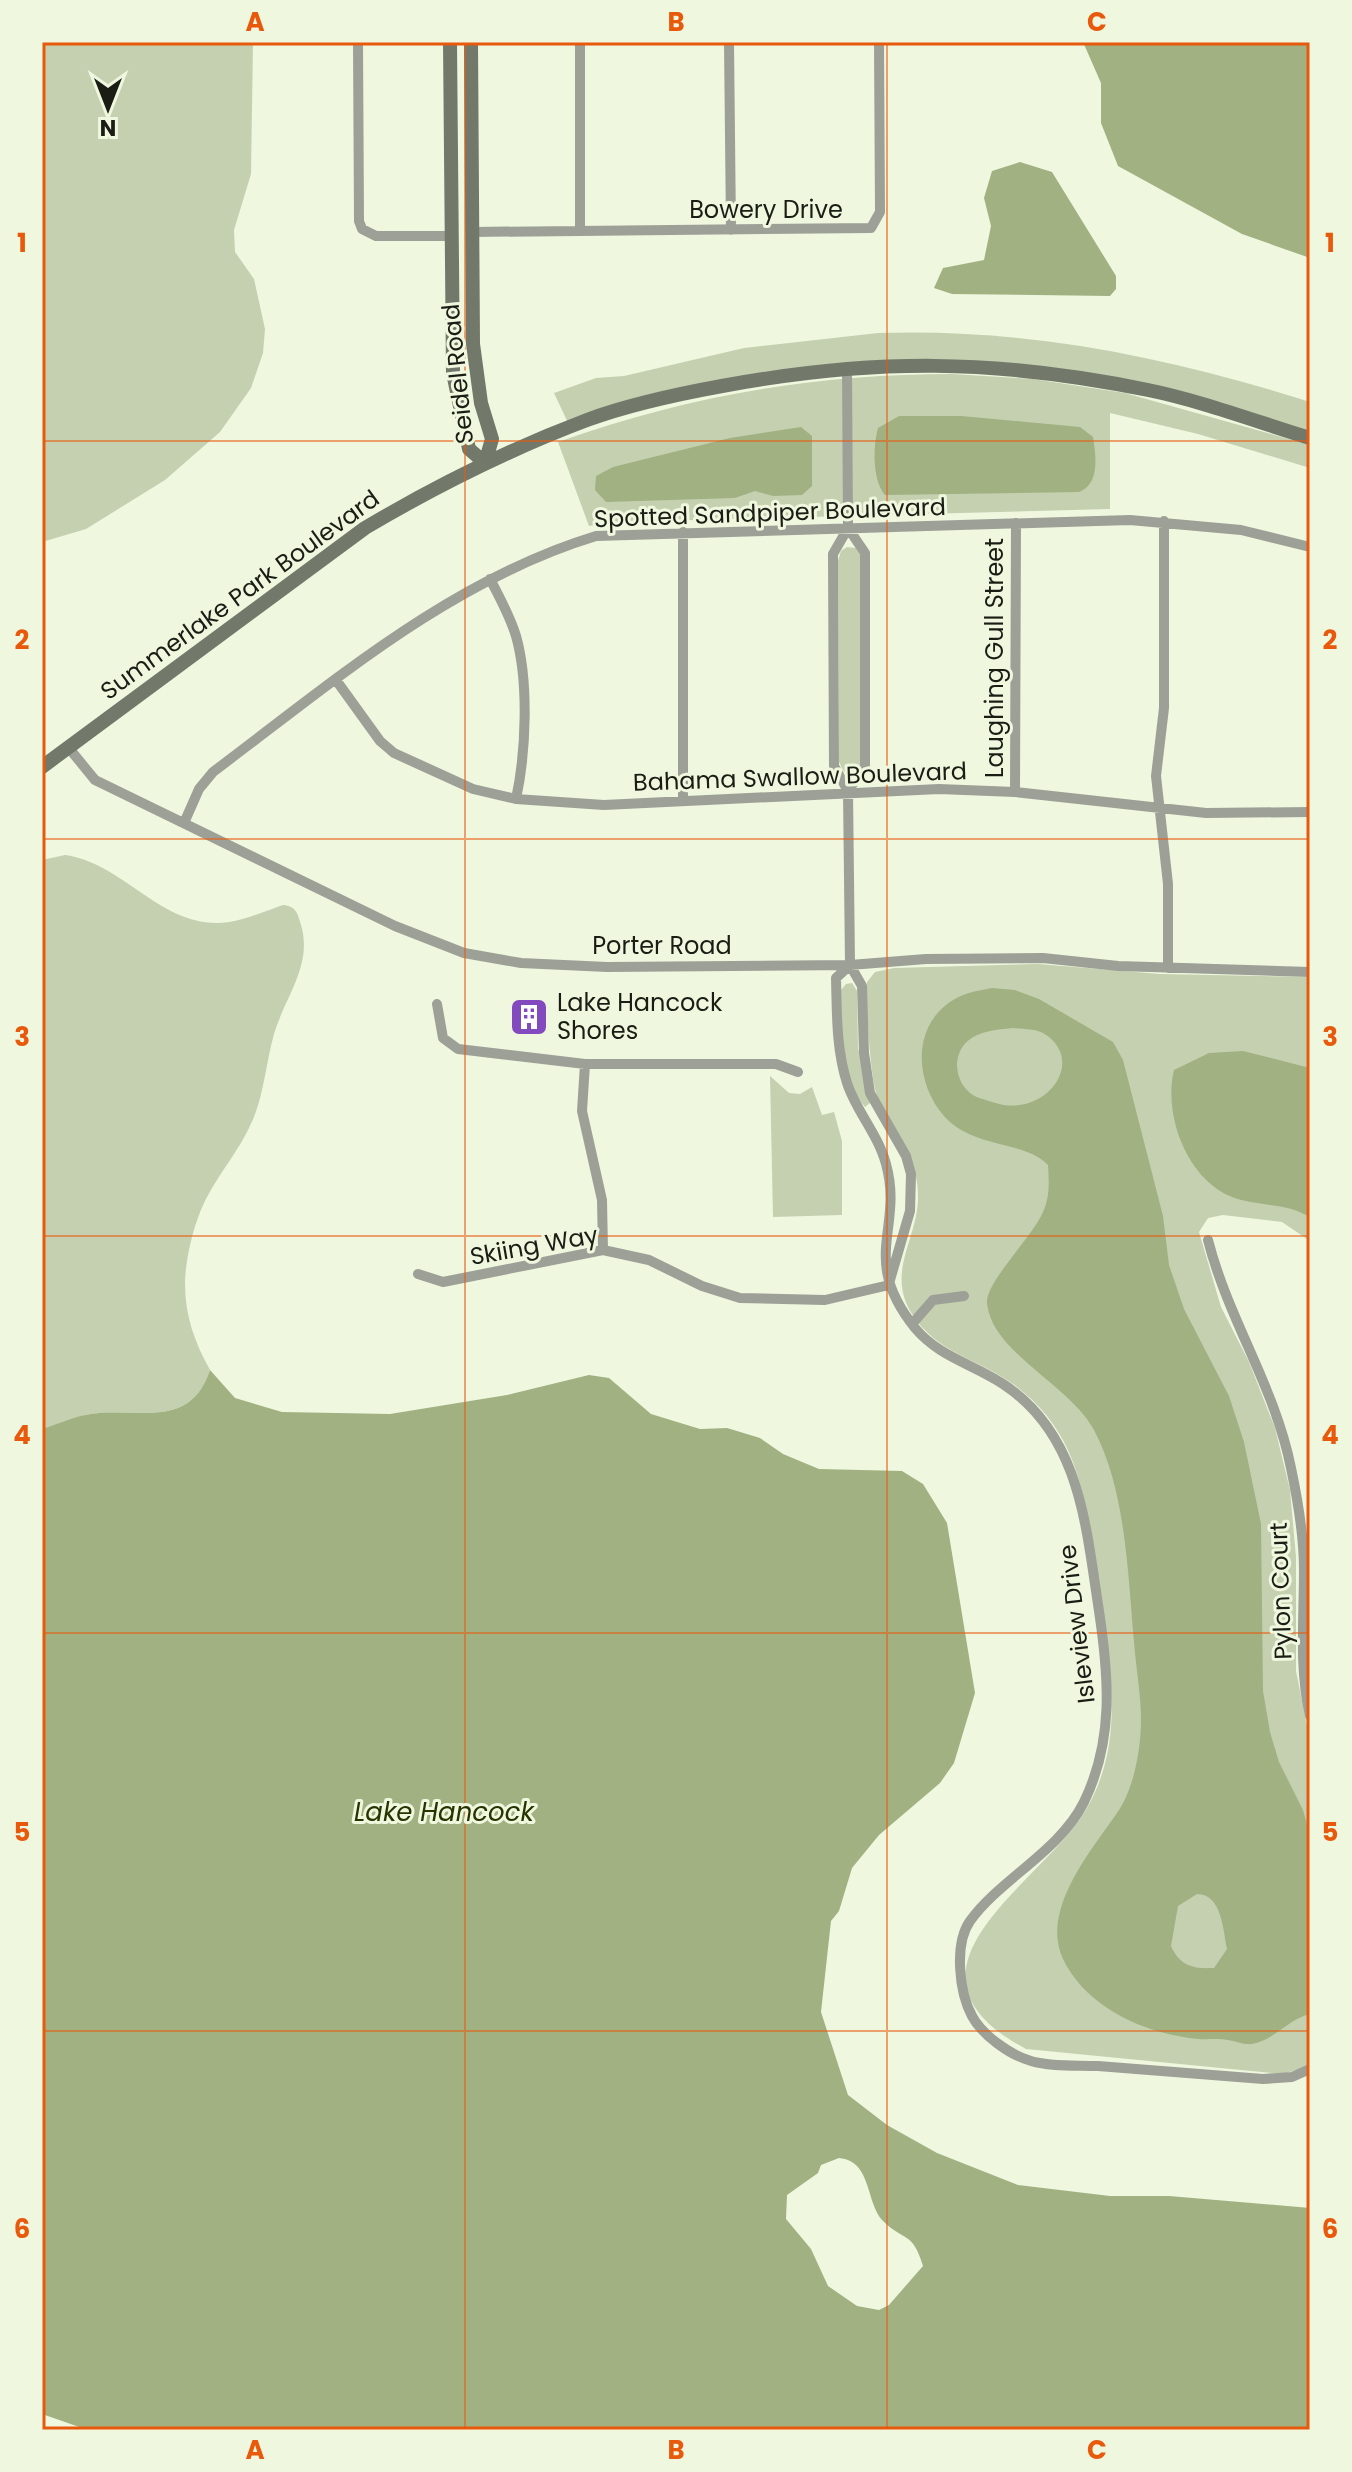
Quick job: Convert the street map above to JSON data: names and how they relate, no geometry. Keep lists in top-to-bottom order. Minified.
{"streets":{"main road":["Seidel Road","Summerlake Park Boulevard"],"street":["Bowery Drive","Spotted Sandpiper Boulevard","Laughing Gull Street","Bahama Swallow Boulevard","Porter Road","Skiing Way","Pylon Court","Isleview Drive"]},"crossings":[["Bowery Drive","Seidel Road"],["Seidel Road","Summerlake Park Boulevard"],["Spotted Sandpiper Boulevard","Laughing Gull Street"],["Spotted Sandpiper Boulevard","Bahama Swallow Boulevard"],["Spotted Sandpiper Boulevard","Porter Road"],["Summerlake Park Boulevard","Porter Road"],["Laughing Gull Street","Bahama Swallow Boulevard"],["Porter Road","Isleview Drive"],["Skiing Way","Isleview Drive"]],"water":["Lake Hancock"],"places":{"building":["Lake Hancock Shores"]},"north":"bottom","grid":{"columns":["A","B","C"],"rows":["1","2","3","4","5","6"]}}
